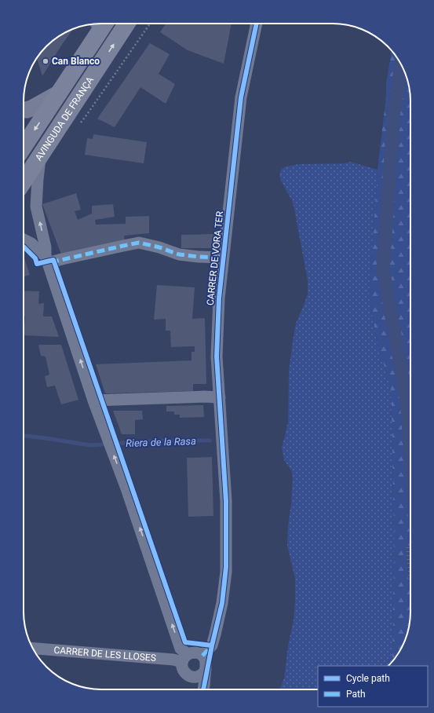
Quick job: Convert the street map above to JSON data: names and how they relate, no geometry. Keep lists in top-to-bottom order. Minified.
{"streets":{"main road":["AVINGUDA DE FRANÇA"],"street":["CARRER DE VORA TER","CARRER DE LES LLOSES"]},"crossings":[["CARRER DE VORA TER","CARRER DE LES LLOSES"]],"water":["Riera de la Rasa"],"places":["Can Blanco"],"legend":["Cycle path","Path"]}
